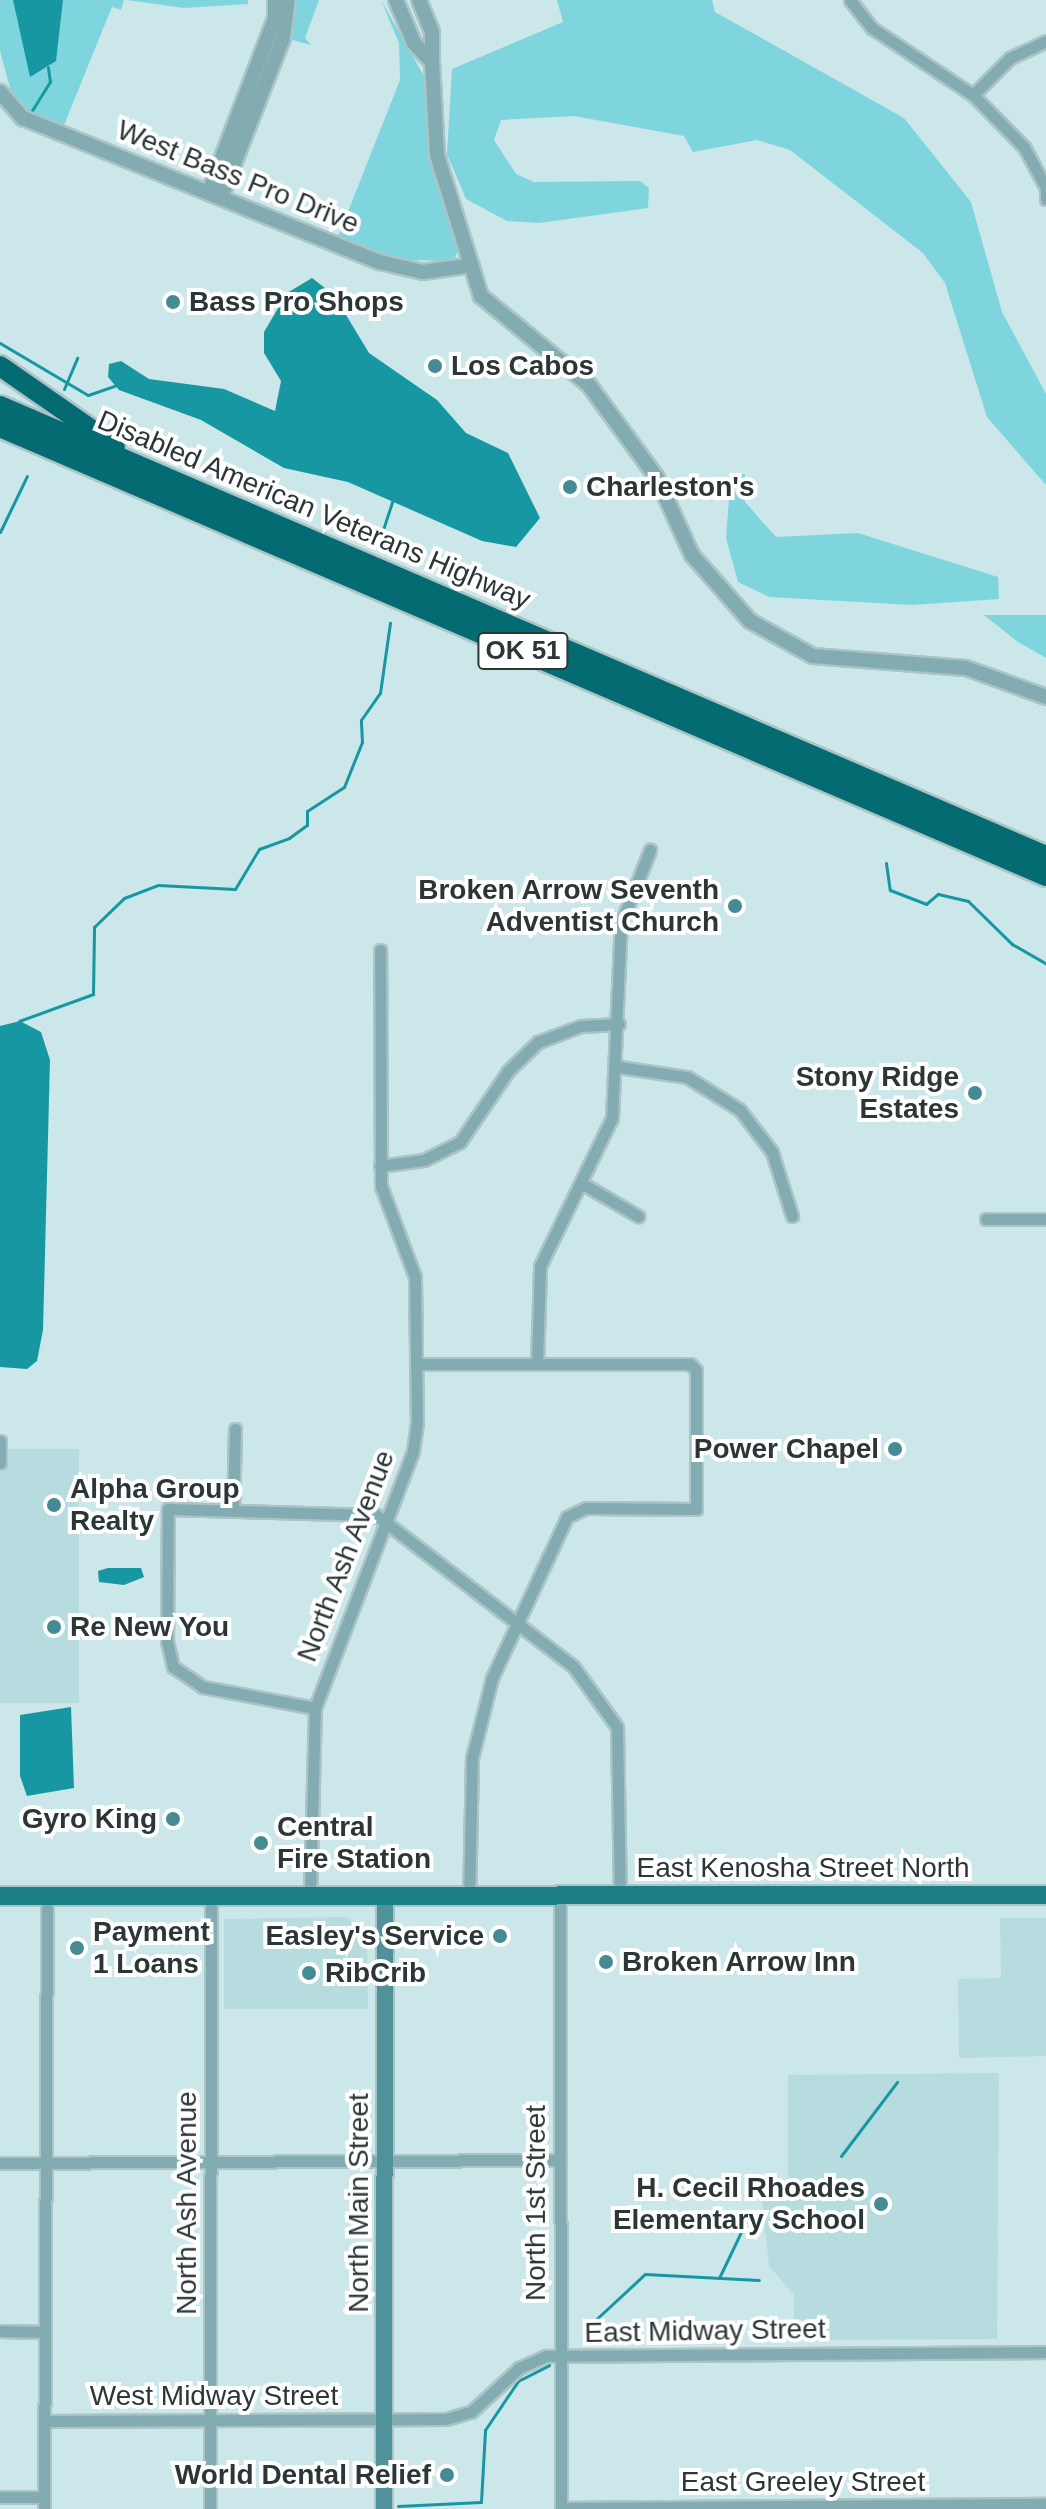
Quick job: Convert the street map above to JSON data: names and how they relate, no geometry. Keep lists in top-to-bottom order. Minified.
{"streets":{"highway":["Disabled American Veterans Highway","OK 51"],"main road":["East Kenosha Street North","North Main Street"],"street":["West Bass Pro Drive","North Ash Avenue","North 1st Street","East Midway Street","West Midway Street","East Greeley Street"]},"crossings":[["North Ash Avenue","West Midway Street"],["East Kenosha Street North","North 1st Street"],["North Main Street","East Midway Street"],["North Main Street","West Midway Street"],["North 1st Street","East Midway Street"],["North 1st Street","East Greeley Street"],["East Midway Street","West Midway Street"]],"places":["Bass Pro Shops","Los Cabos","Charleston's","Broken Arrow Seventh Adventist Church","Stony Ridge Estates","Power Chapel","Alpha Group Realty","Re New You","Gyro King","Central Fire Station","Easley's Service","Payment 1 Loans","Broken Arrow Inn","RibCrib","H. Cecil Rhoades Elementary School","World Dental Relief"]}
